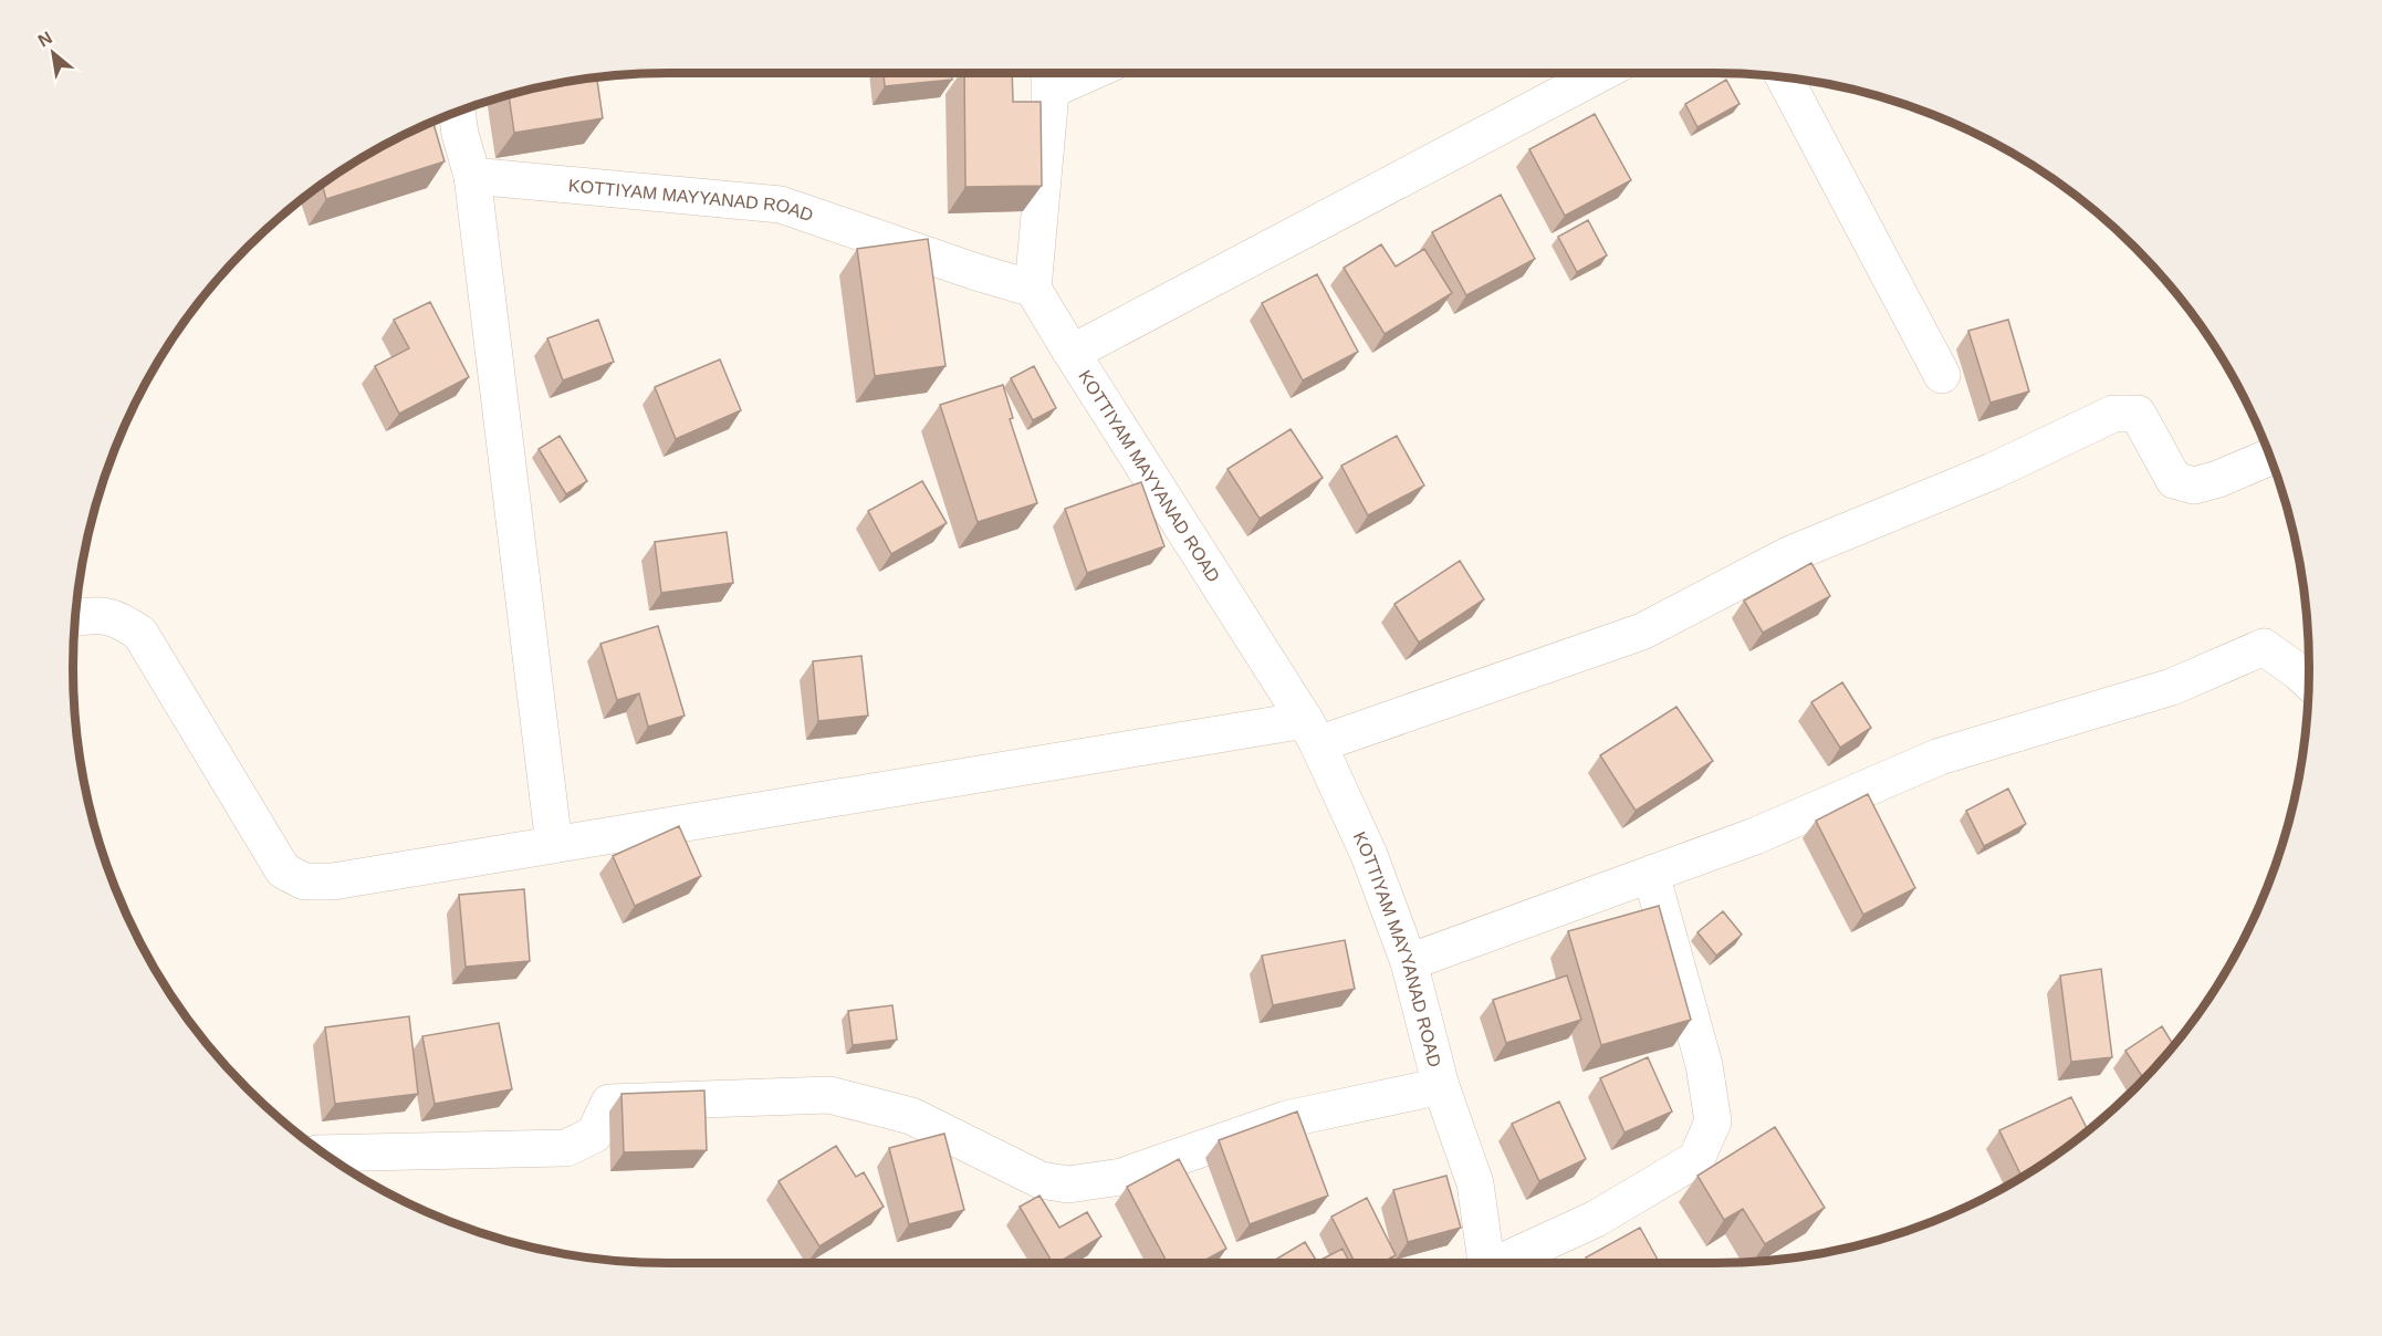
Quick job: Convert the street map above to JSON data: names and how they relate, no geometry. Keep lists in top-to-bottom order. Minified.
{"streets":{"street":["KOTTIYAM MAYYANAD ROAD"]},"north":"top left"}
